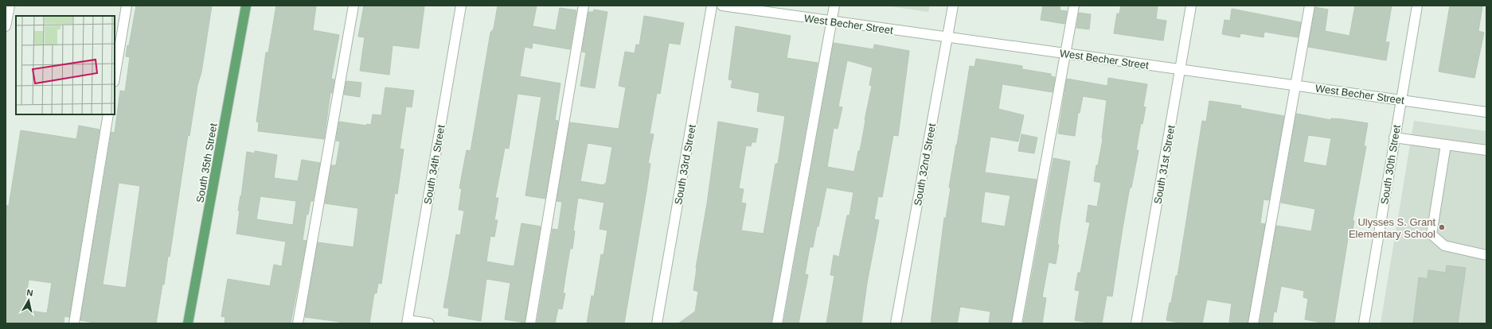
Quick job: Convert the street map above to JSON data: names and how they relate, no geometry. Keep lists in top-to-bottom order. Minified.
{"streets":{"main road":["South 35th Street"],"street":["West Becher Street","South 34th Street","South 33rd Street","South 32nd Street","South 31st Street","South 30th Street"]},"crossings":[["West Becher Street","South 32nd Street"],["West Becher Street","South 31st Street"],["West Becher Street","South 30th Street"]],"places":["Ulysses S. Grant Elementary School"],"north":"top"}
